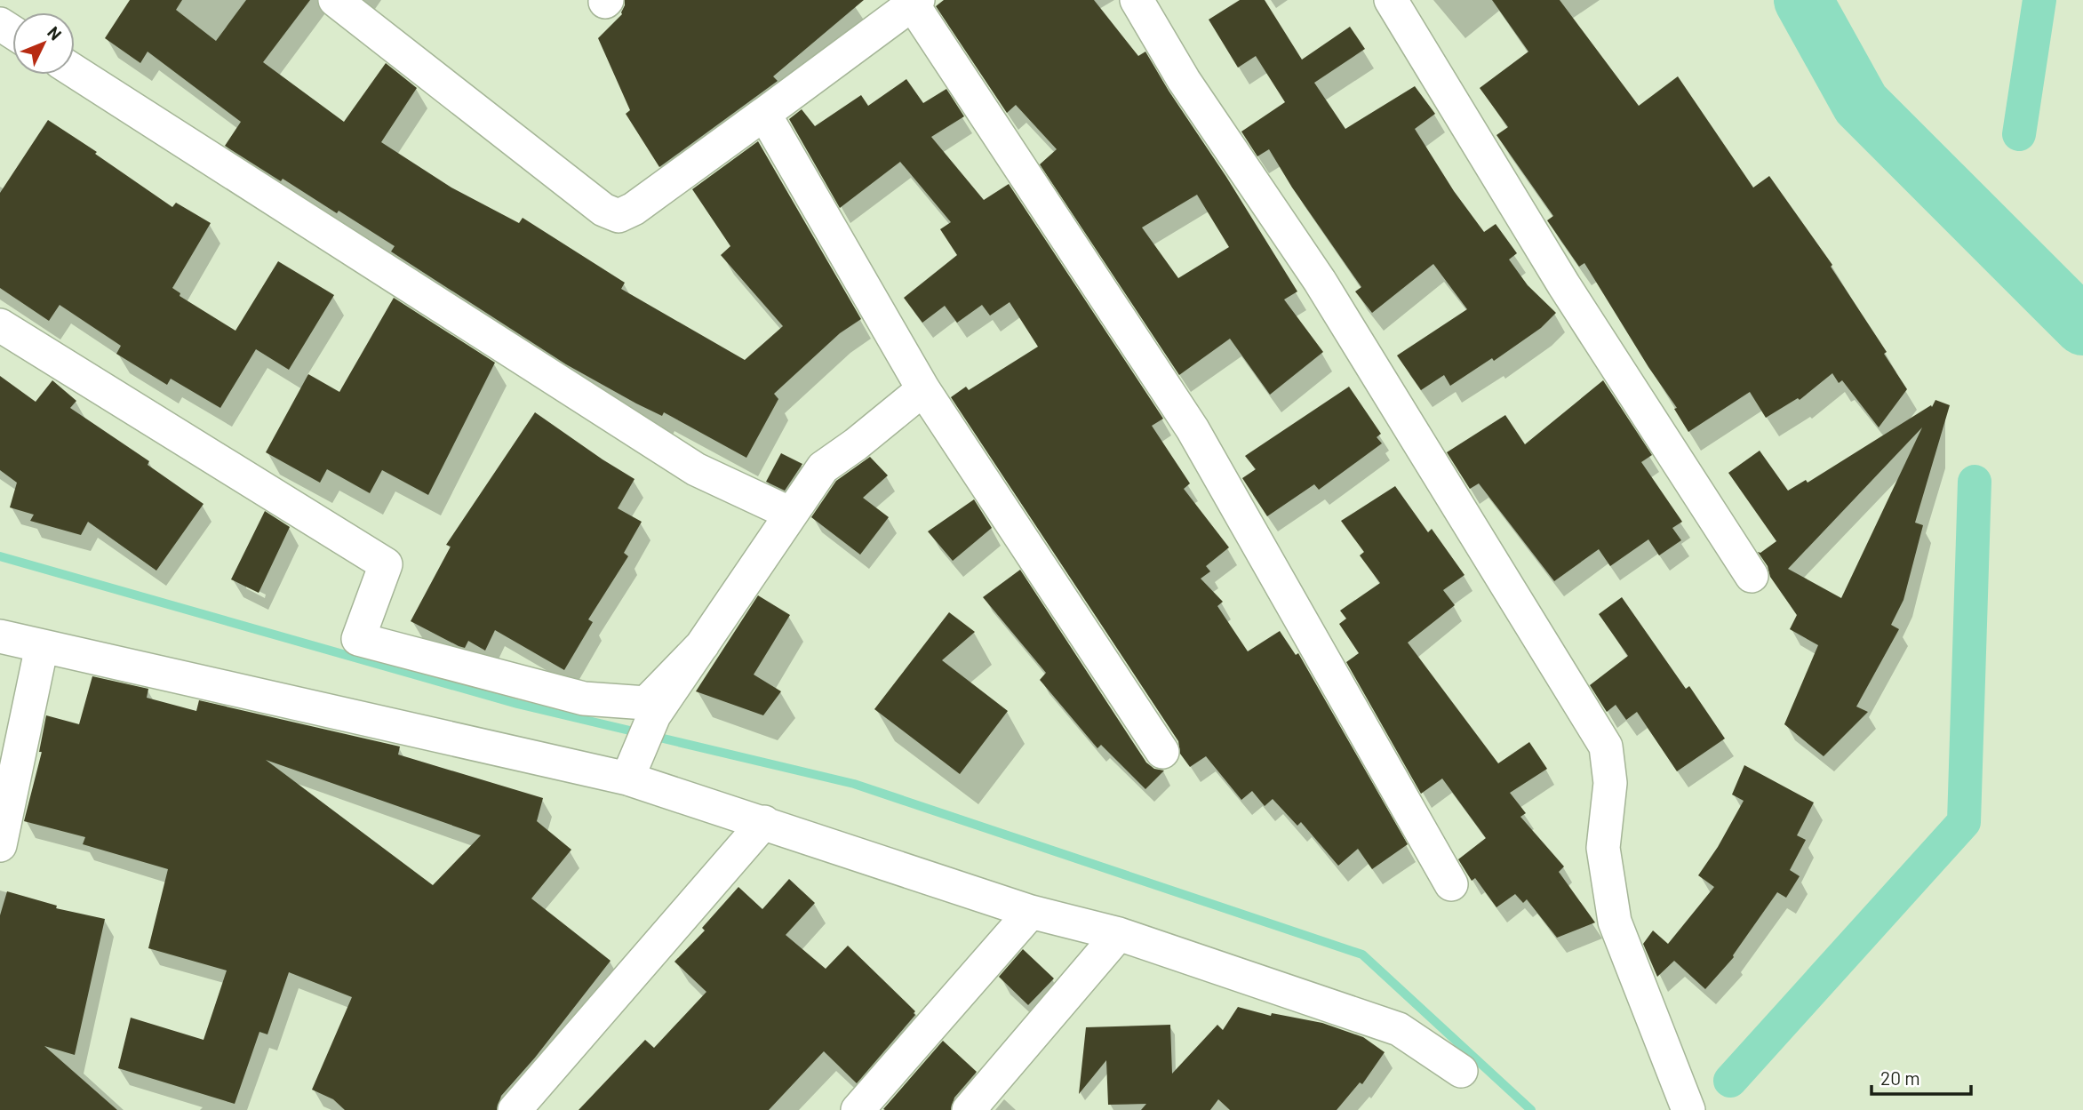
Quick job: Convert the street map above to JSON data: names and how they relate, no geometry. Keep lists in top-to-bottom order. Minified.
{"scale_bar":"20 m","north":"top right"}
